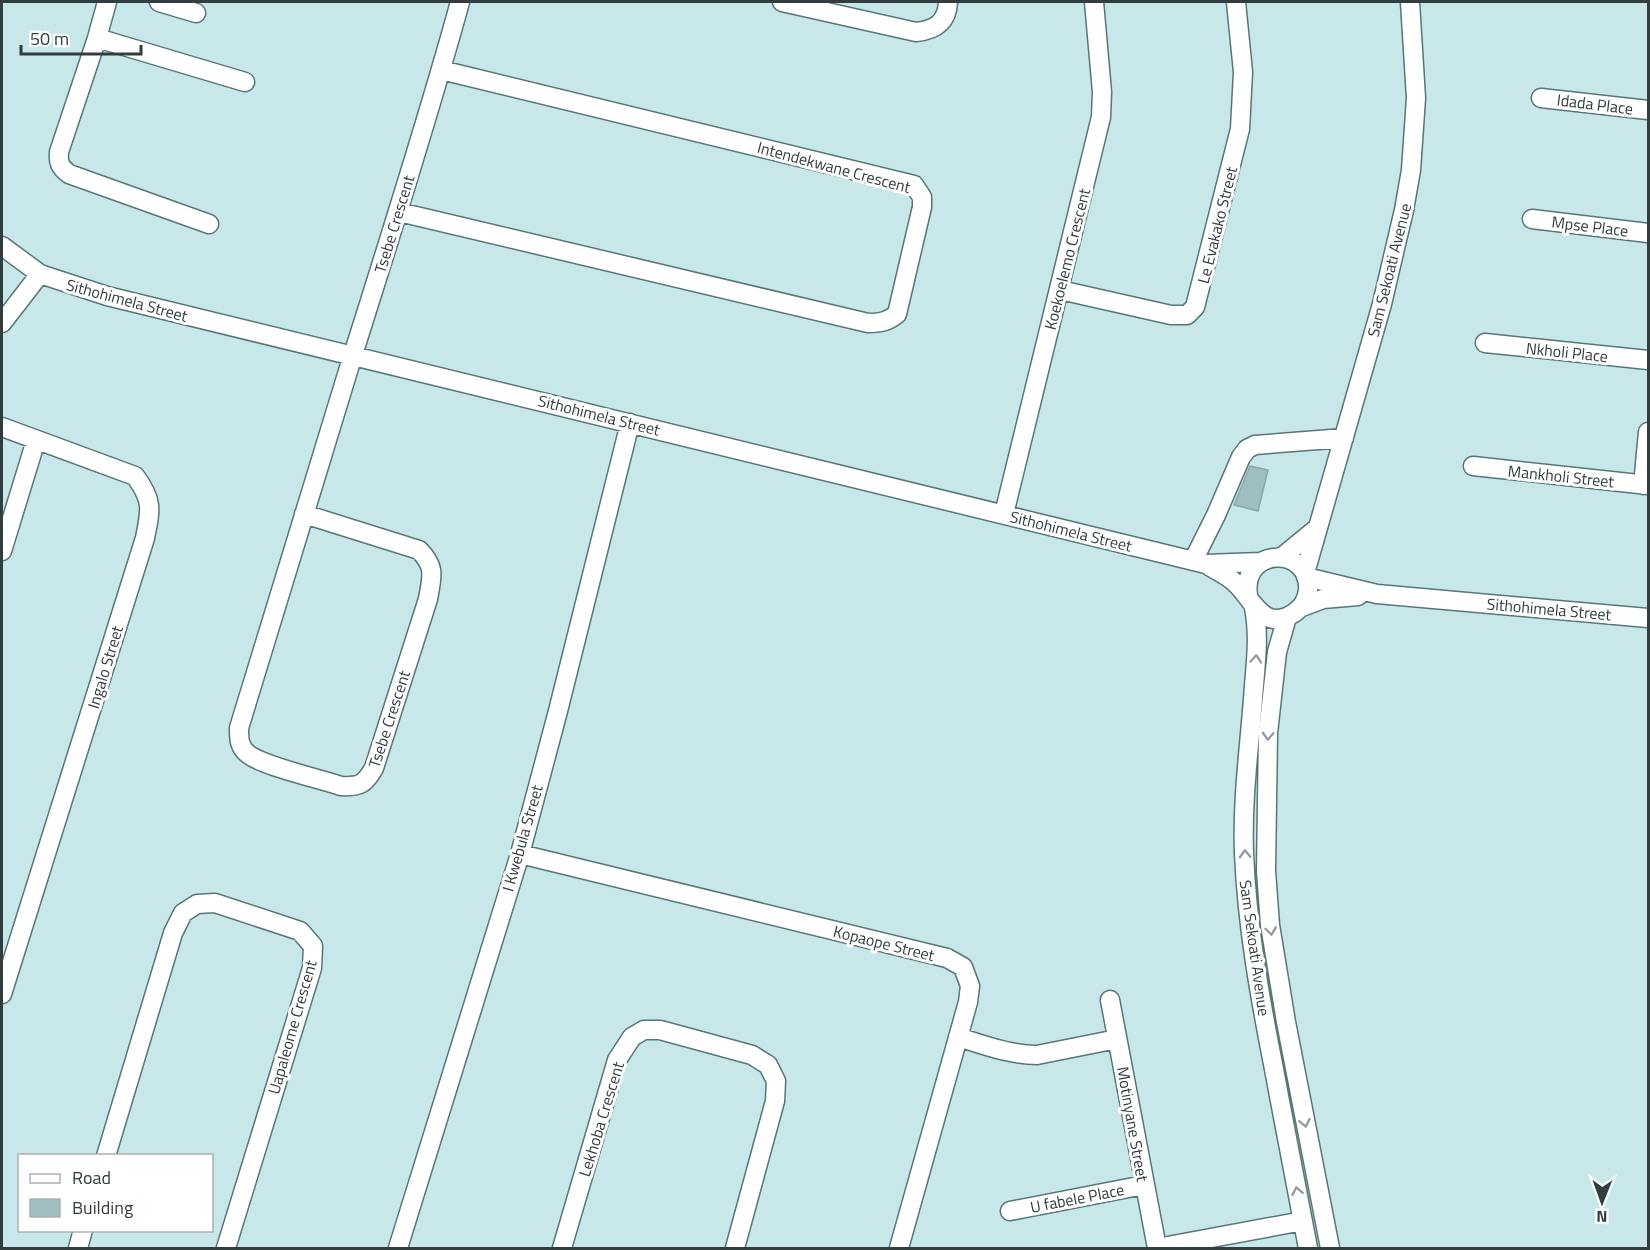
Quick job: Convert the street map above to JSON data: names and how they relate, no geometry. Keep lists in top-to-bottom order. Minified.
{"streets":{"street":["Idada Place","Intendekwane Crescent","Tsebe Crescent","Le Evakako Street","Mpse Place","Koekoelemo Crescent","Sam Sekoati Avenue","Sithohimela Street","Nkholi Place","Mankholi Street","Ingalo Street","I Kwebula Street","Kopaope Street","Uapaleome Crescent","Lekhoba Crescent","Motinyane Street","U fabele Place"]},"crossings":[["Intendekwane Crescent","Tsebe Crescent"],["Tsebe Crescent","Sithohimela Street"],["Le Evakako Street","Koekoelemo Crescent"],["Koekoelemo Crescent","Sithohimela Street"],["Sam Sekoati Avenue","Sithohimela Street"],["Sithohimela Street","I Kwebula Street"],["I Kwebula Street","Kopaope Street"],["Motinyane Street","U fabele Place"]],"legend":["Road","Building"],"scale_bar":"50 m","north":"bottom"}
